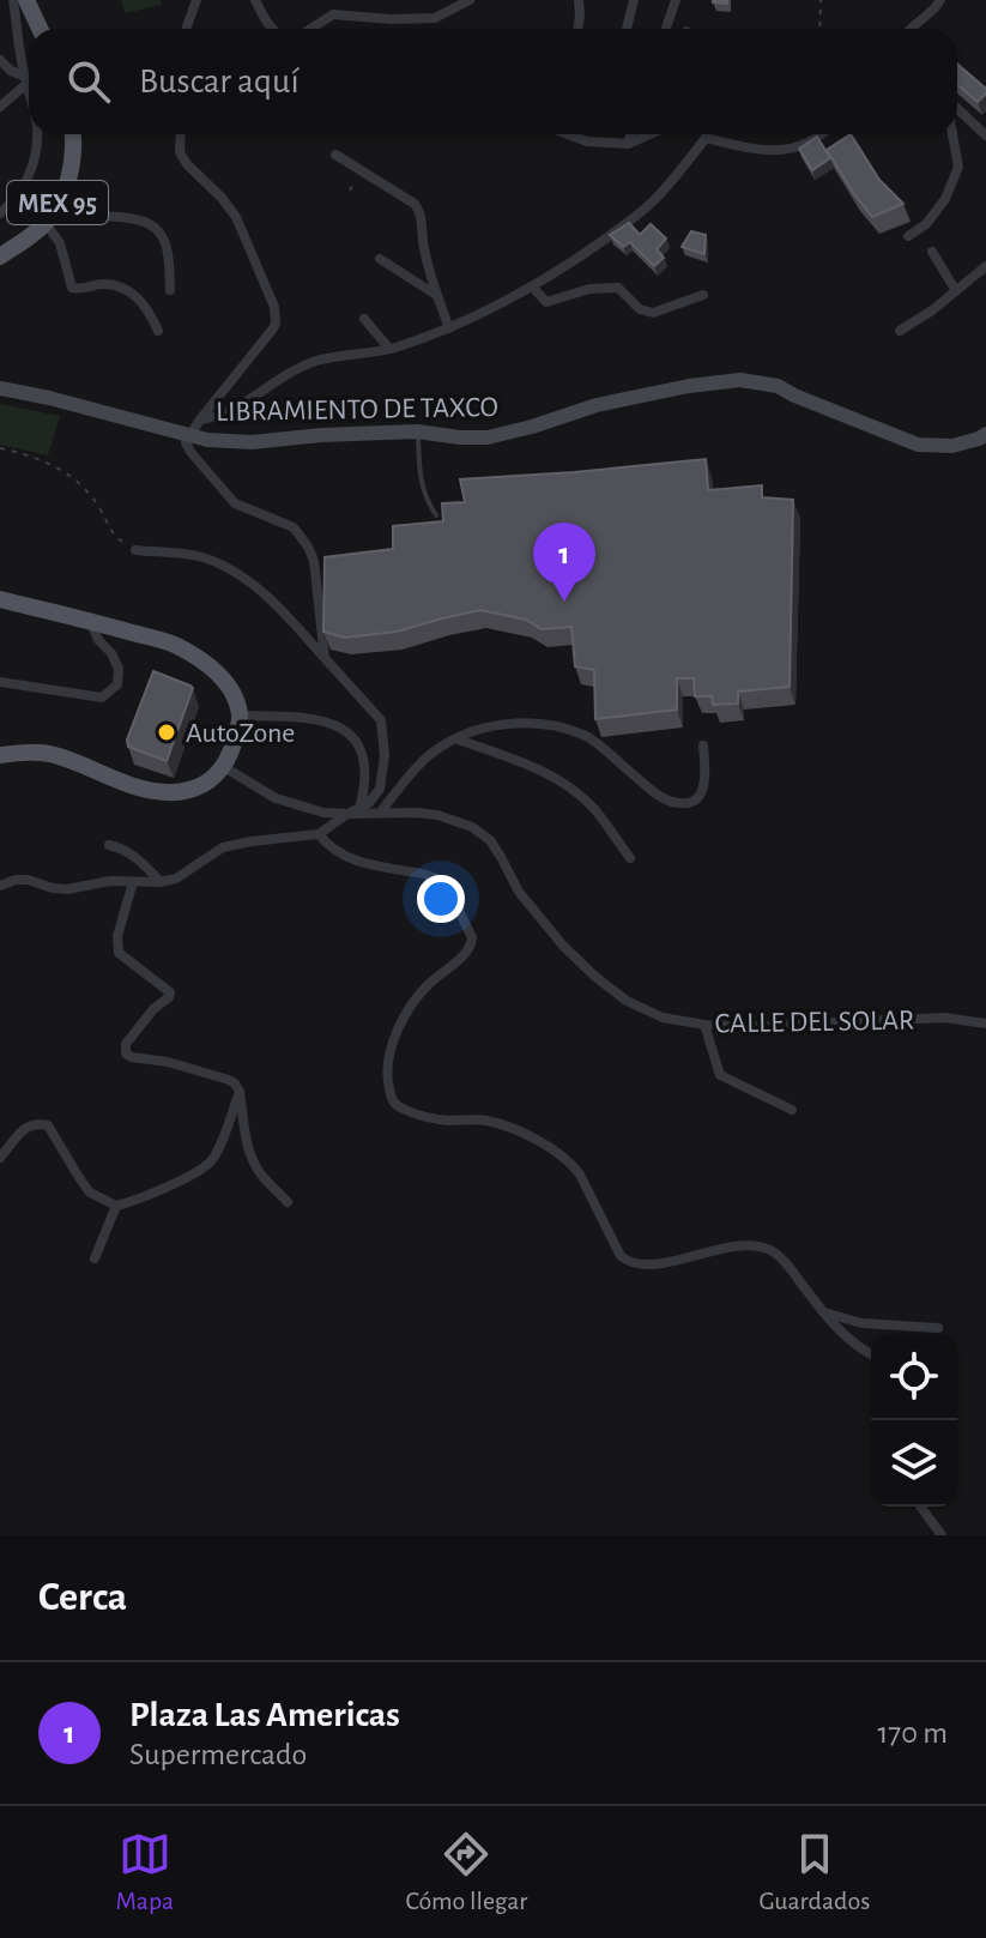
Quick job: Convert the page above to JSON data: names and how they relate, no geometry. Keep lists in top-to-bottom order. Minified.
{"streets":{"main road":["MEX 95","LIBRAMIENTO DE TAXCO"],"street":["CALLE DEL SOLAR"]},"places":["AutoZone"],"page":{"search":"Buscar aquí","pins":"1","heading":"Cerca","list":[{"mark":"1","name":"Plaza Las Americas","note":"Supermercado","value":"170 m"}],"nav":["Mapa","Cómo llegar","Guardados"]}}
